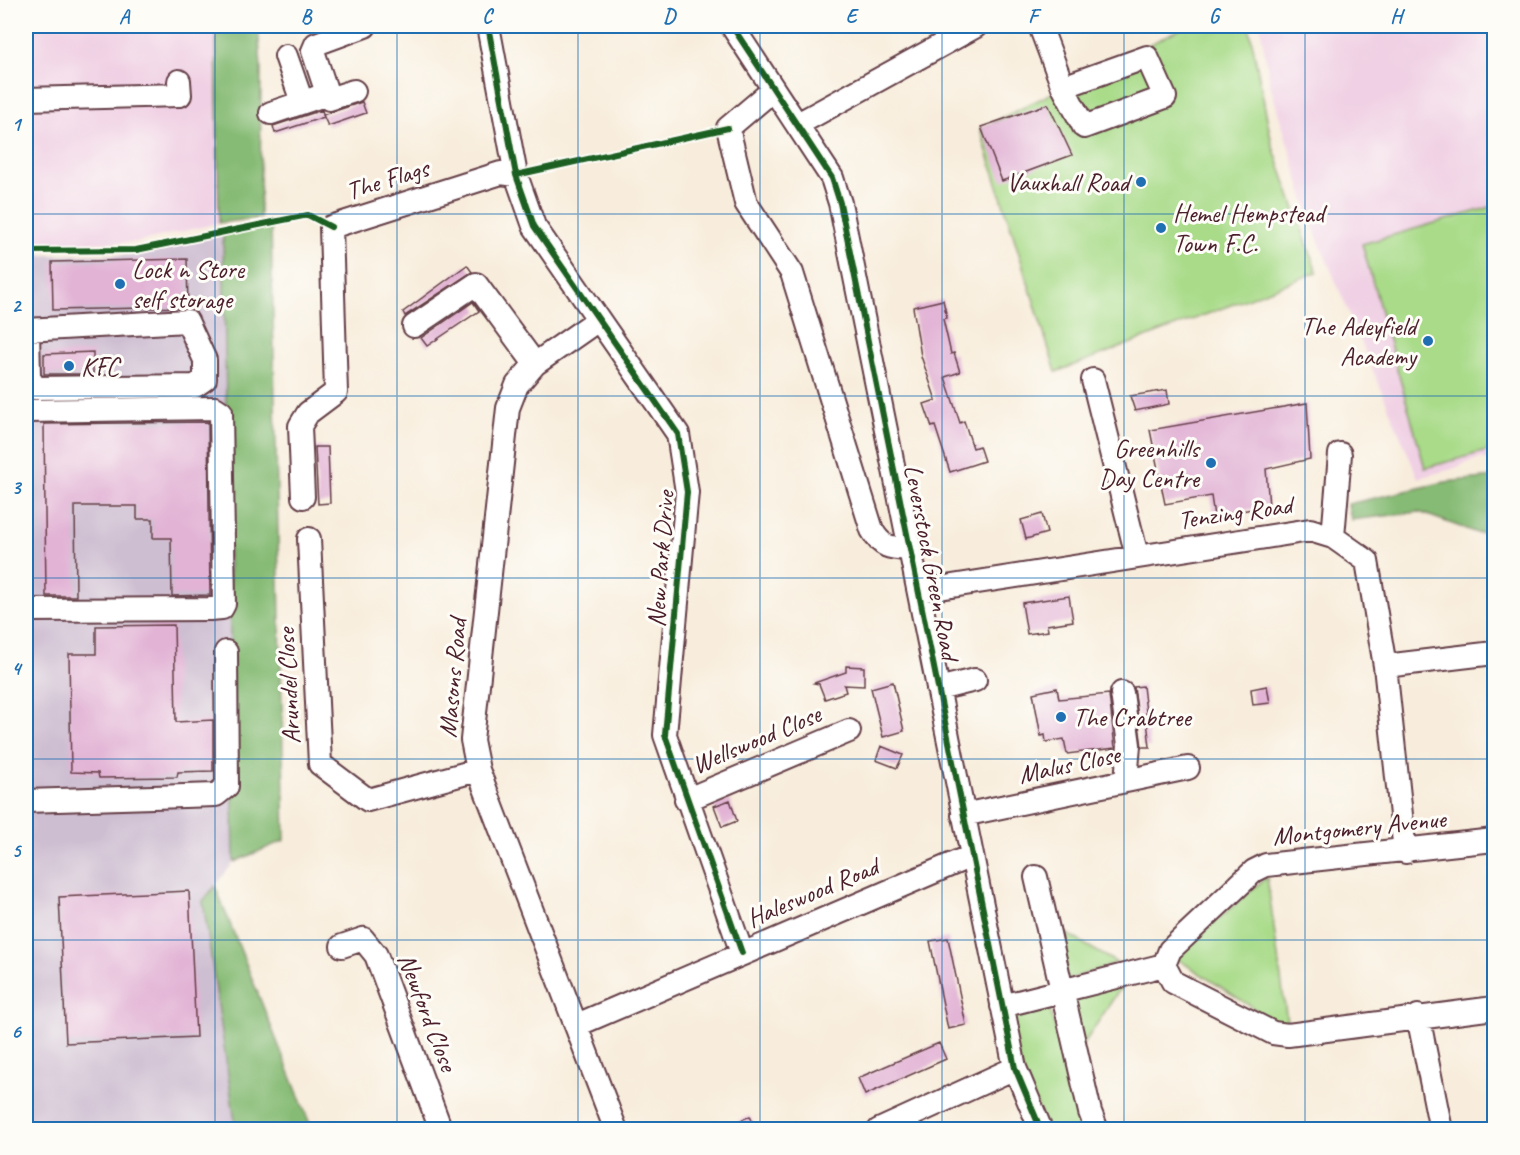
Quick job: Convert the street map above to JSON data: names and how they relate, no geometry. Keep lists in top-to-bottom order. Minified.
{"streets":{"street":["The Flags","Tenzing Road","New Park Drive","Leverstock Green Road","Masons Road","Arundel Close","Wellswood Close","Malus Close","Montgomery Avenue","Haleswood Road","Newford Close"]},"crossings":[["The Flags","New Park Drive"],["Tenzing Road","Leverstock Green Road"],["Tenzing Road","Montgomery Avenue"],["New Park Drive","Masons Road"],["New Park Drive","Wellswood Close"],["New Park Drive","Haleswood Road"],["Leverstock Green Road","Malus Close"],["Leverstock Green Road","Haleswood Road"],["Masons Road","Arundel Close"],["Masons Road","Haleswood Road"]],"places":["Vauxhall Road","Hemel Hempstead Town F.C.","Lock n Store self storage","The Adeyfield Academy","KFC","Greenhills Day Centre","The Crabtree"],"grid":{"columns":["A","B","C","D","E","F","G","H"],"rows":["1","2","3","4","5","6"]}}
